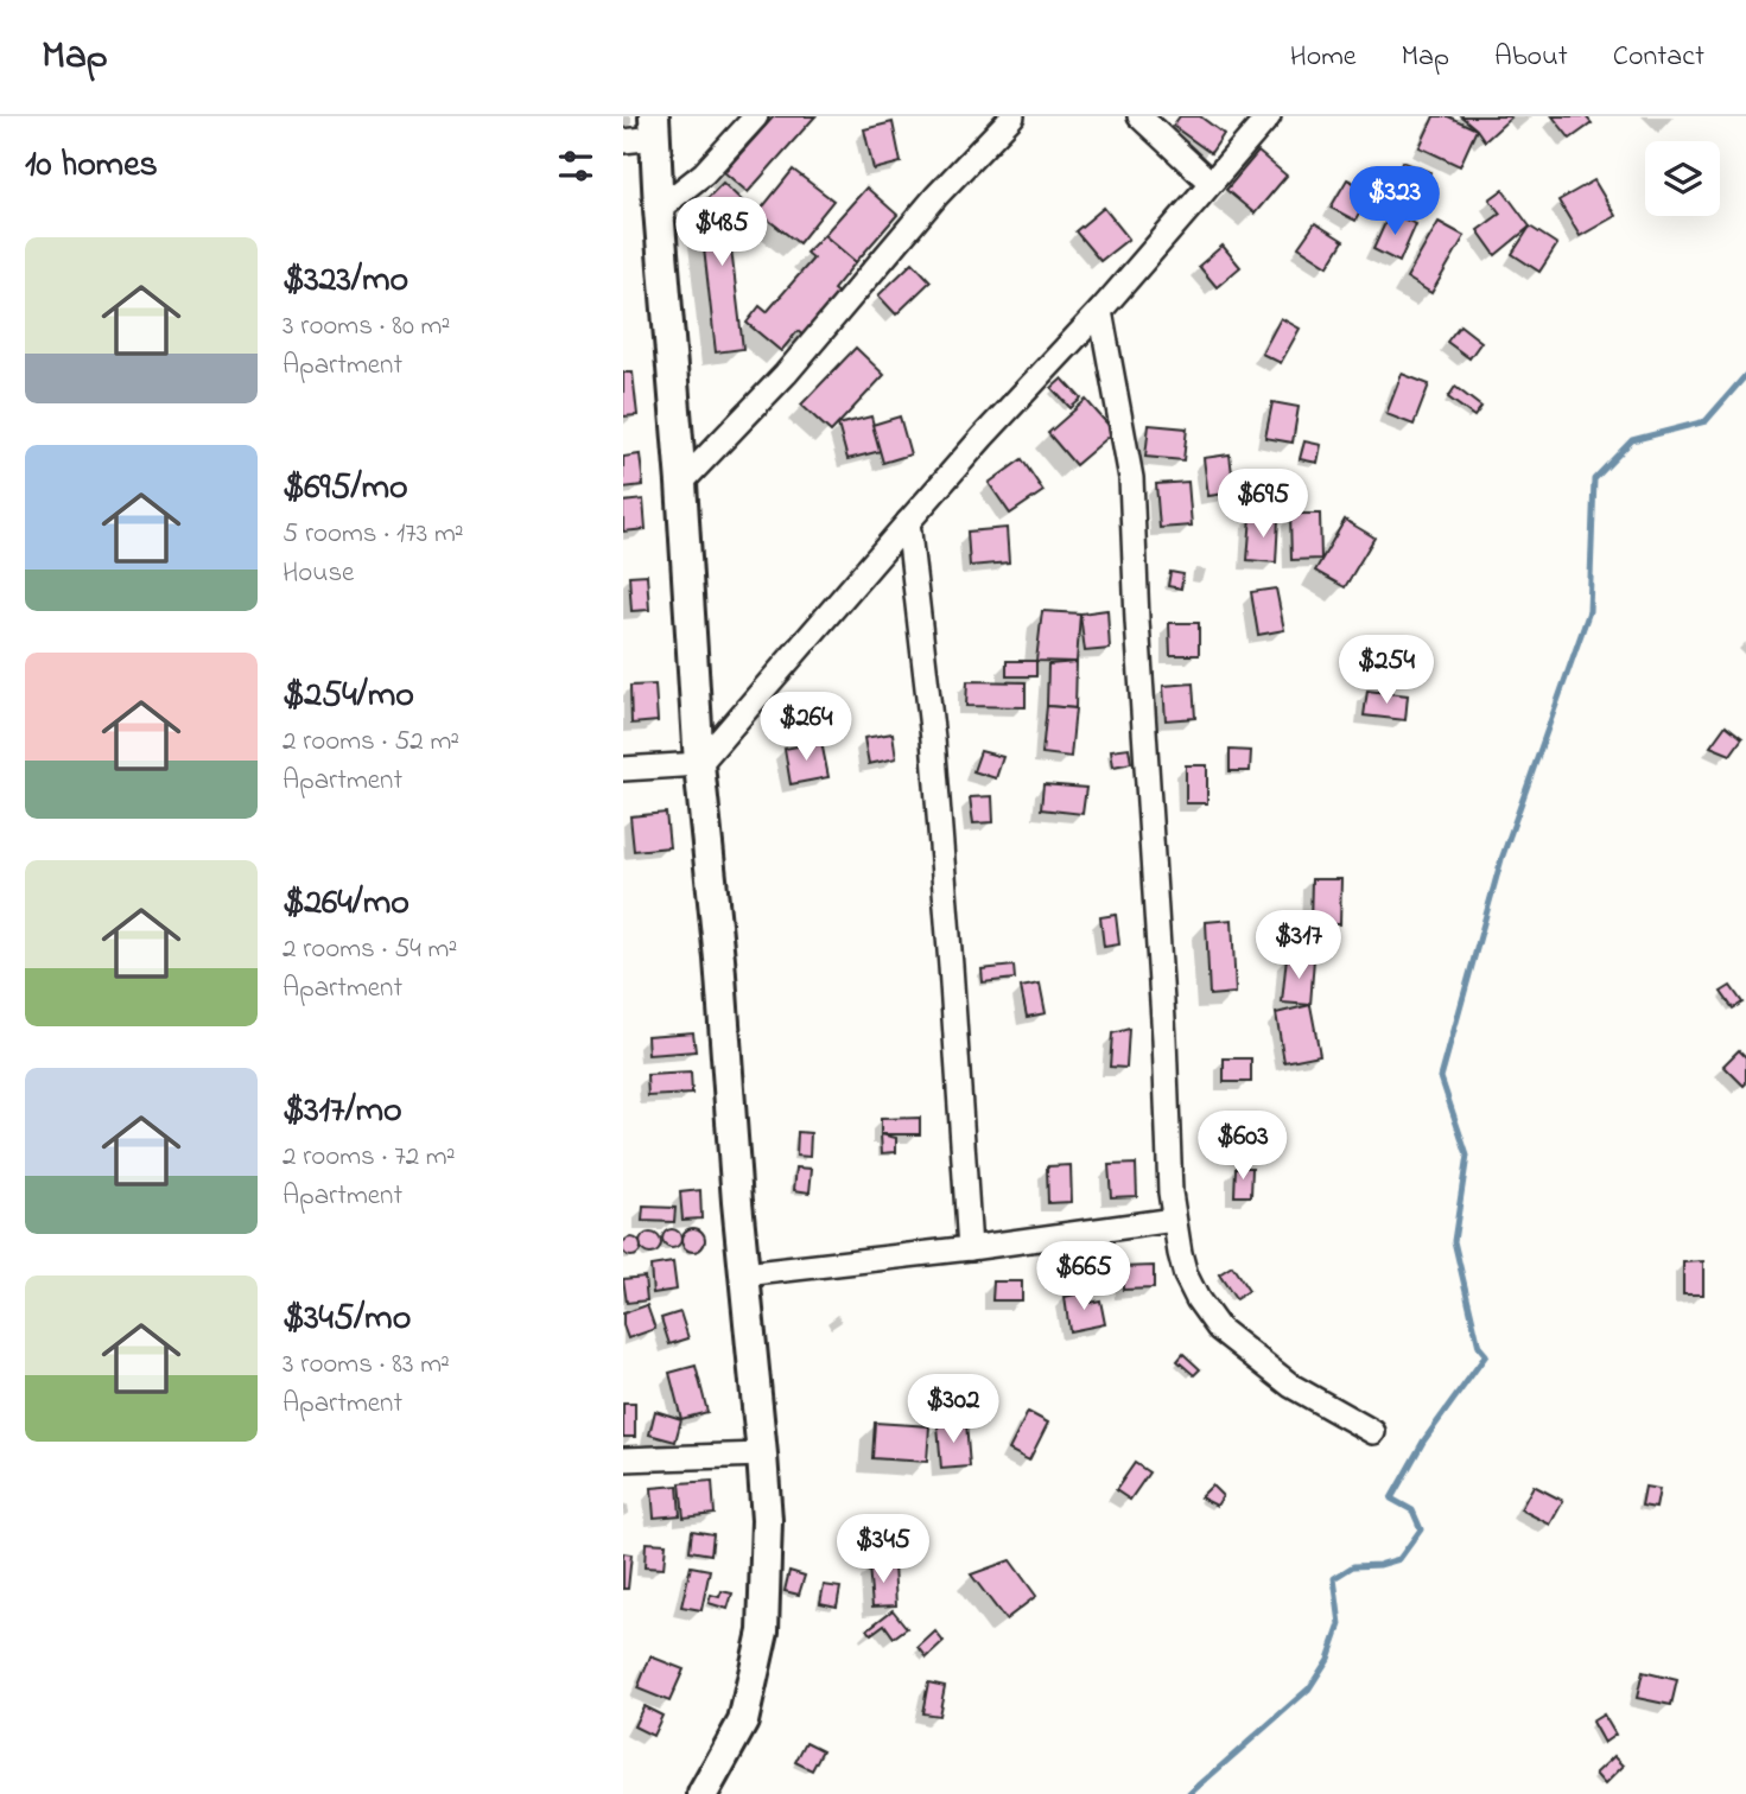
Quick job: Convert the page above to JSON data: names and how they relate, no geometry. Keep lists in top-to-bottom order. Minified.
{"page":{"header":"Map","nav":["Home","Map","About","Contact"],"heading":"10 homes","price":["$323","$485","$695","$254","$264","$317","$603","$665","$302","$345"],"list":[{"name":"$323/mo","note":"3 rooms · 80 m² · Apartment"},{"name":"$695/mo","note":"5 rooms · 173 m² · House"},{"name":"$254/mo","note":"2 rooms · 52 m² · Apartment"},{"name":"$264/mo","note":"2 rooms · 54 m² · Apartment"},{"name":"$317/mo","note":"2 rooms · 72 m² · Apartment"},{"name":"$345/mo","note":"3 rooms · 83 m² · Apartment"}]}}
